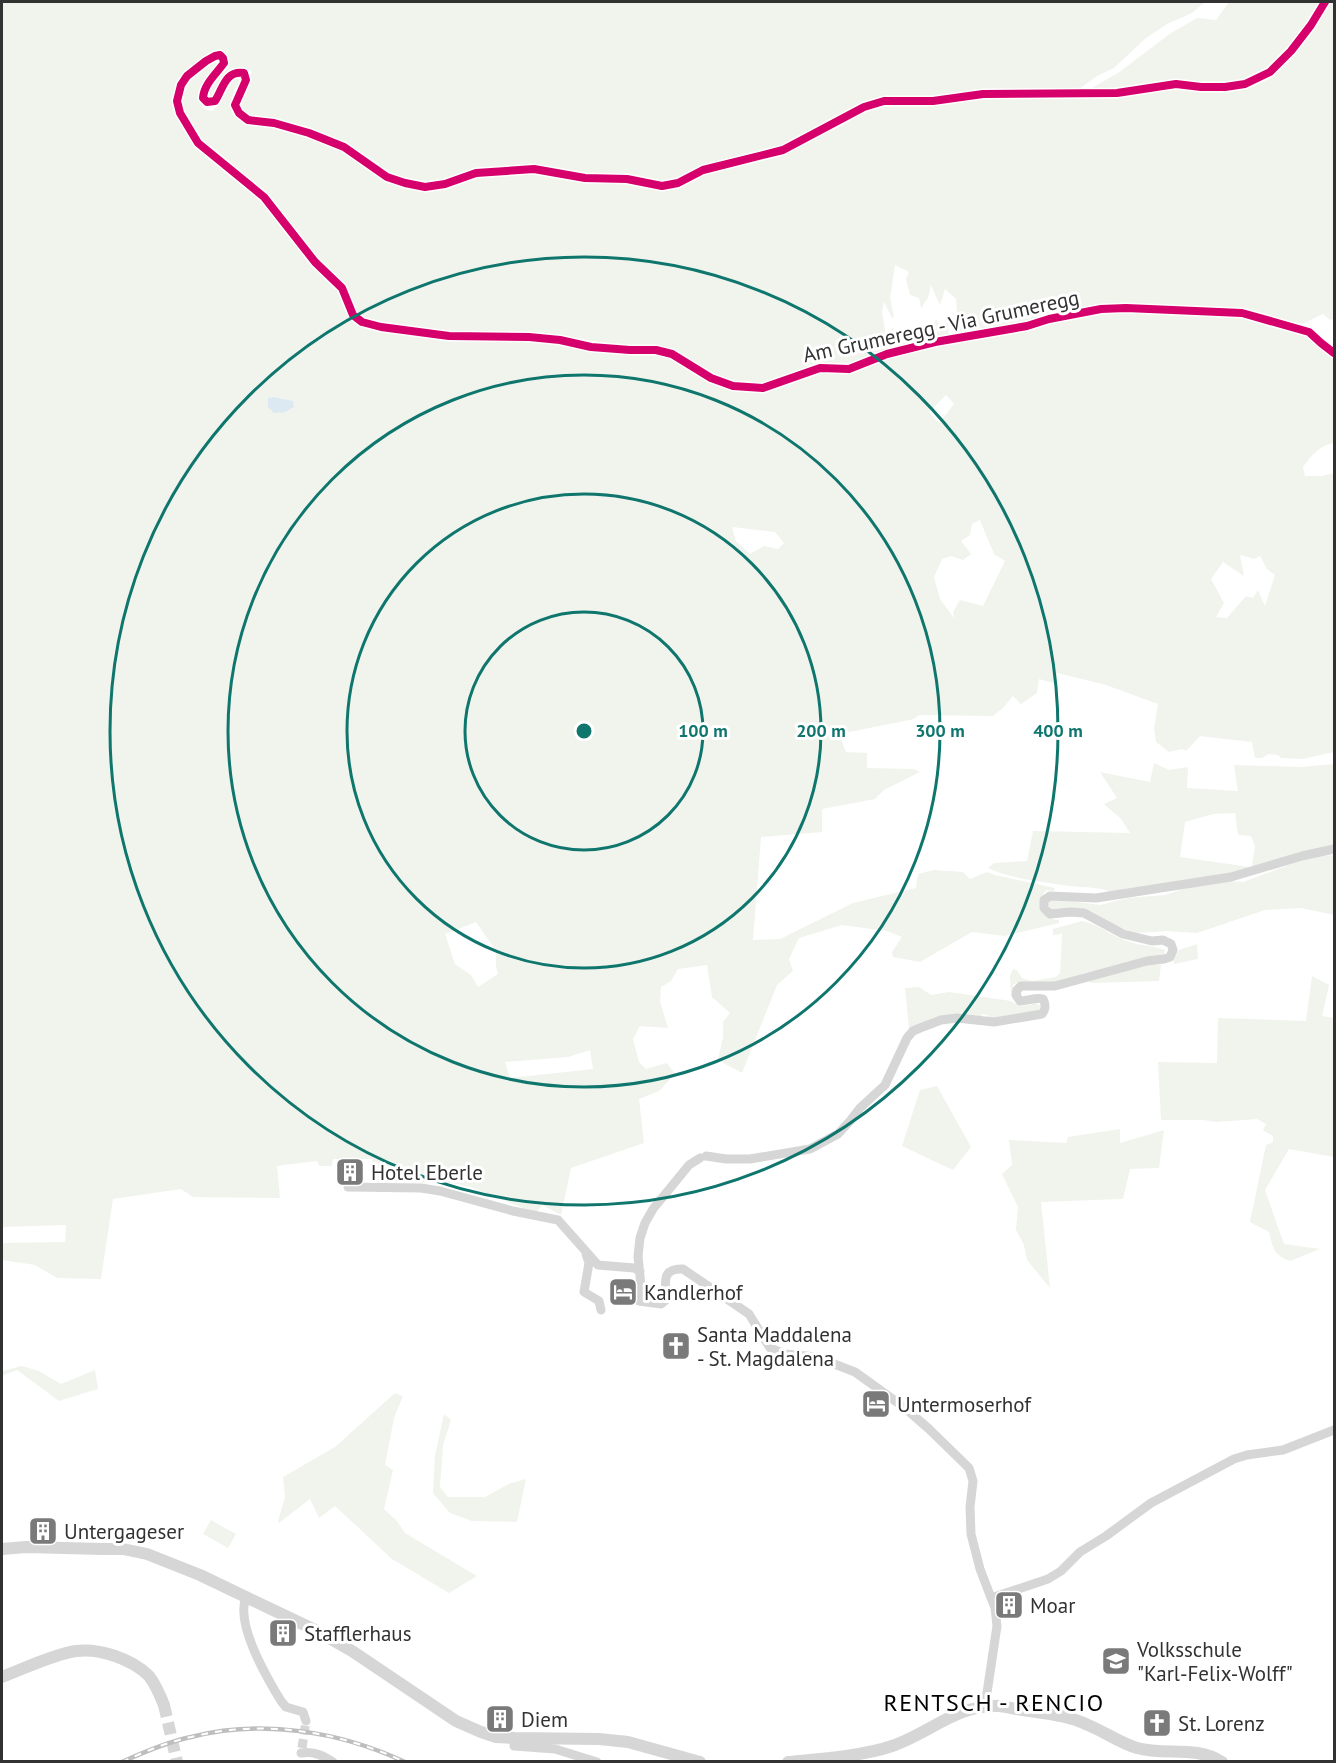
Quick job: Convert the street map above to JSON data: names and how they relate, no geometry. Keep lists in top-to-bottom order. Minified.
{"streets":{"street":["Am Grumeregg - Via Grumeregg"]},"districts":["RENTSCH - RENCIO"],"places":{"building":["Hotel Eberle","Untergageser","Moar","Stafflerhaus","Diem"],"hotel":["Kandlerhof","Untermoserhof"],"church":["Santa Maddalena - St. Magdalena","St. Lorenz"],"school or university":["Volksschule \"Karl-Felix-Wolff\""]},"rings":["100 m","200 m","300 m","400 m"]}
